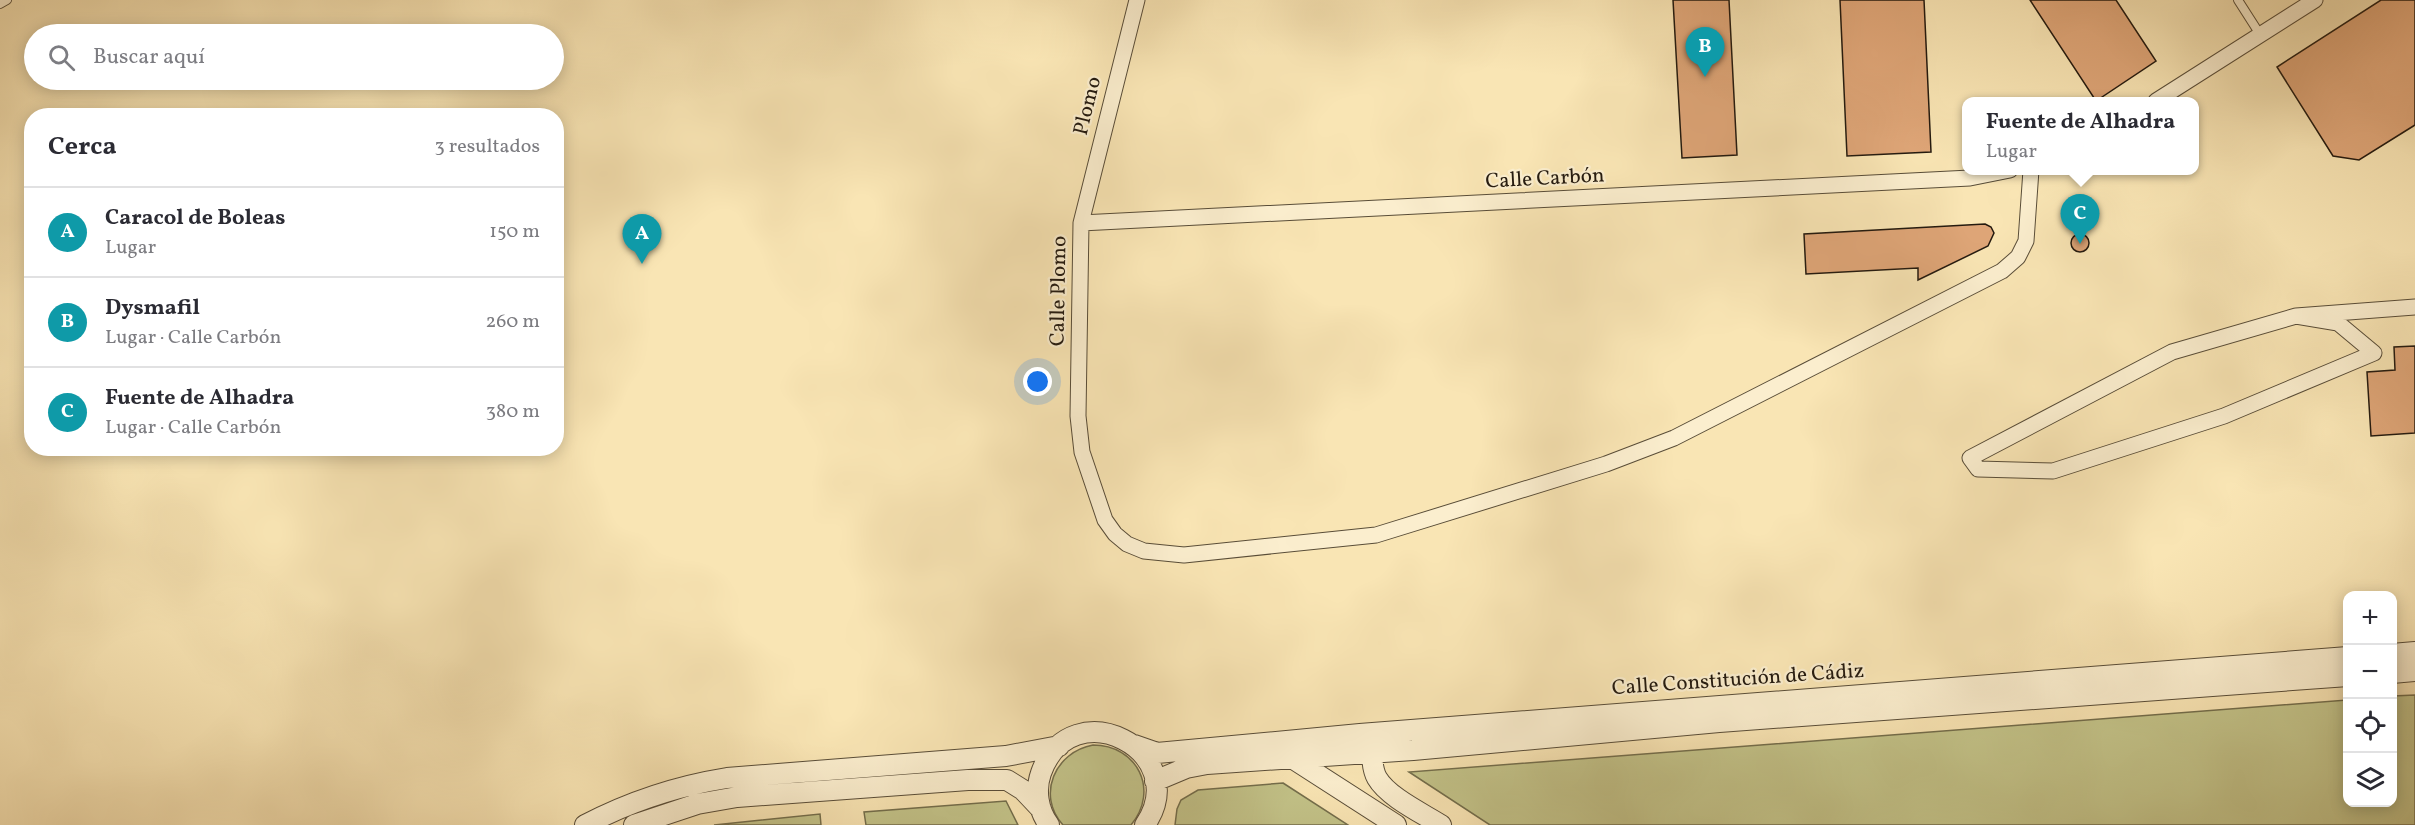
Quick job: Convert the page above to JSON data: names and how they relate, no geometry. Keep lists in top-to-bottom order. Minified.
{"streets":{"street":["Plomo","Calle Carbón","Calle Plomo","Calle Constitución de Cádiz"]},"crossings":[["Plomo","Calle Carbón"],["Plomo","Calle Plomo"],["Calle Carbón","Calle Plomo"]],"page":{"search":"Buscar aquí","pins":["B","C","A"],"popup":["Fuente de Alhadra","Lugar"],"heading":["Cerca","3 resultados"],"list":[{"mark":"A","name":"Caracol de Boleas","note":"Lugar","value":"150 m"},{"mark":"B","name":"Dysmafil","note":"Lugar · Calle Carbón","value":"260 m"},{"mark":"C","name":"Fuente de Alhadra","note":"Lugar · Calle Carbón","value":"380 m"}],"map_buttons":["+","−"]}}
